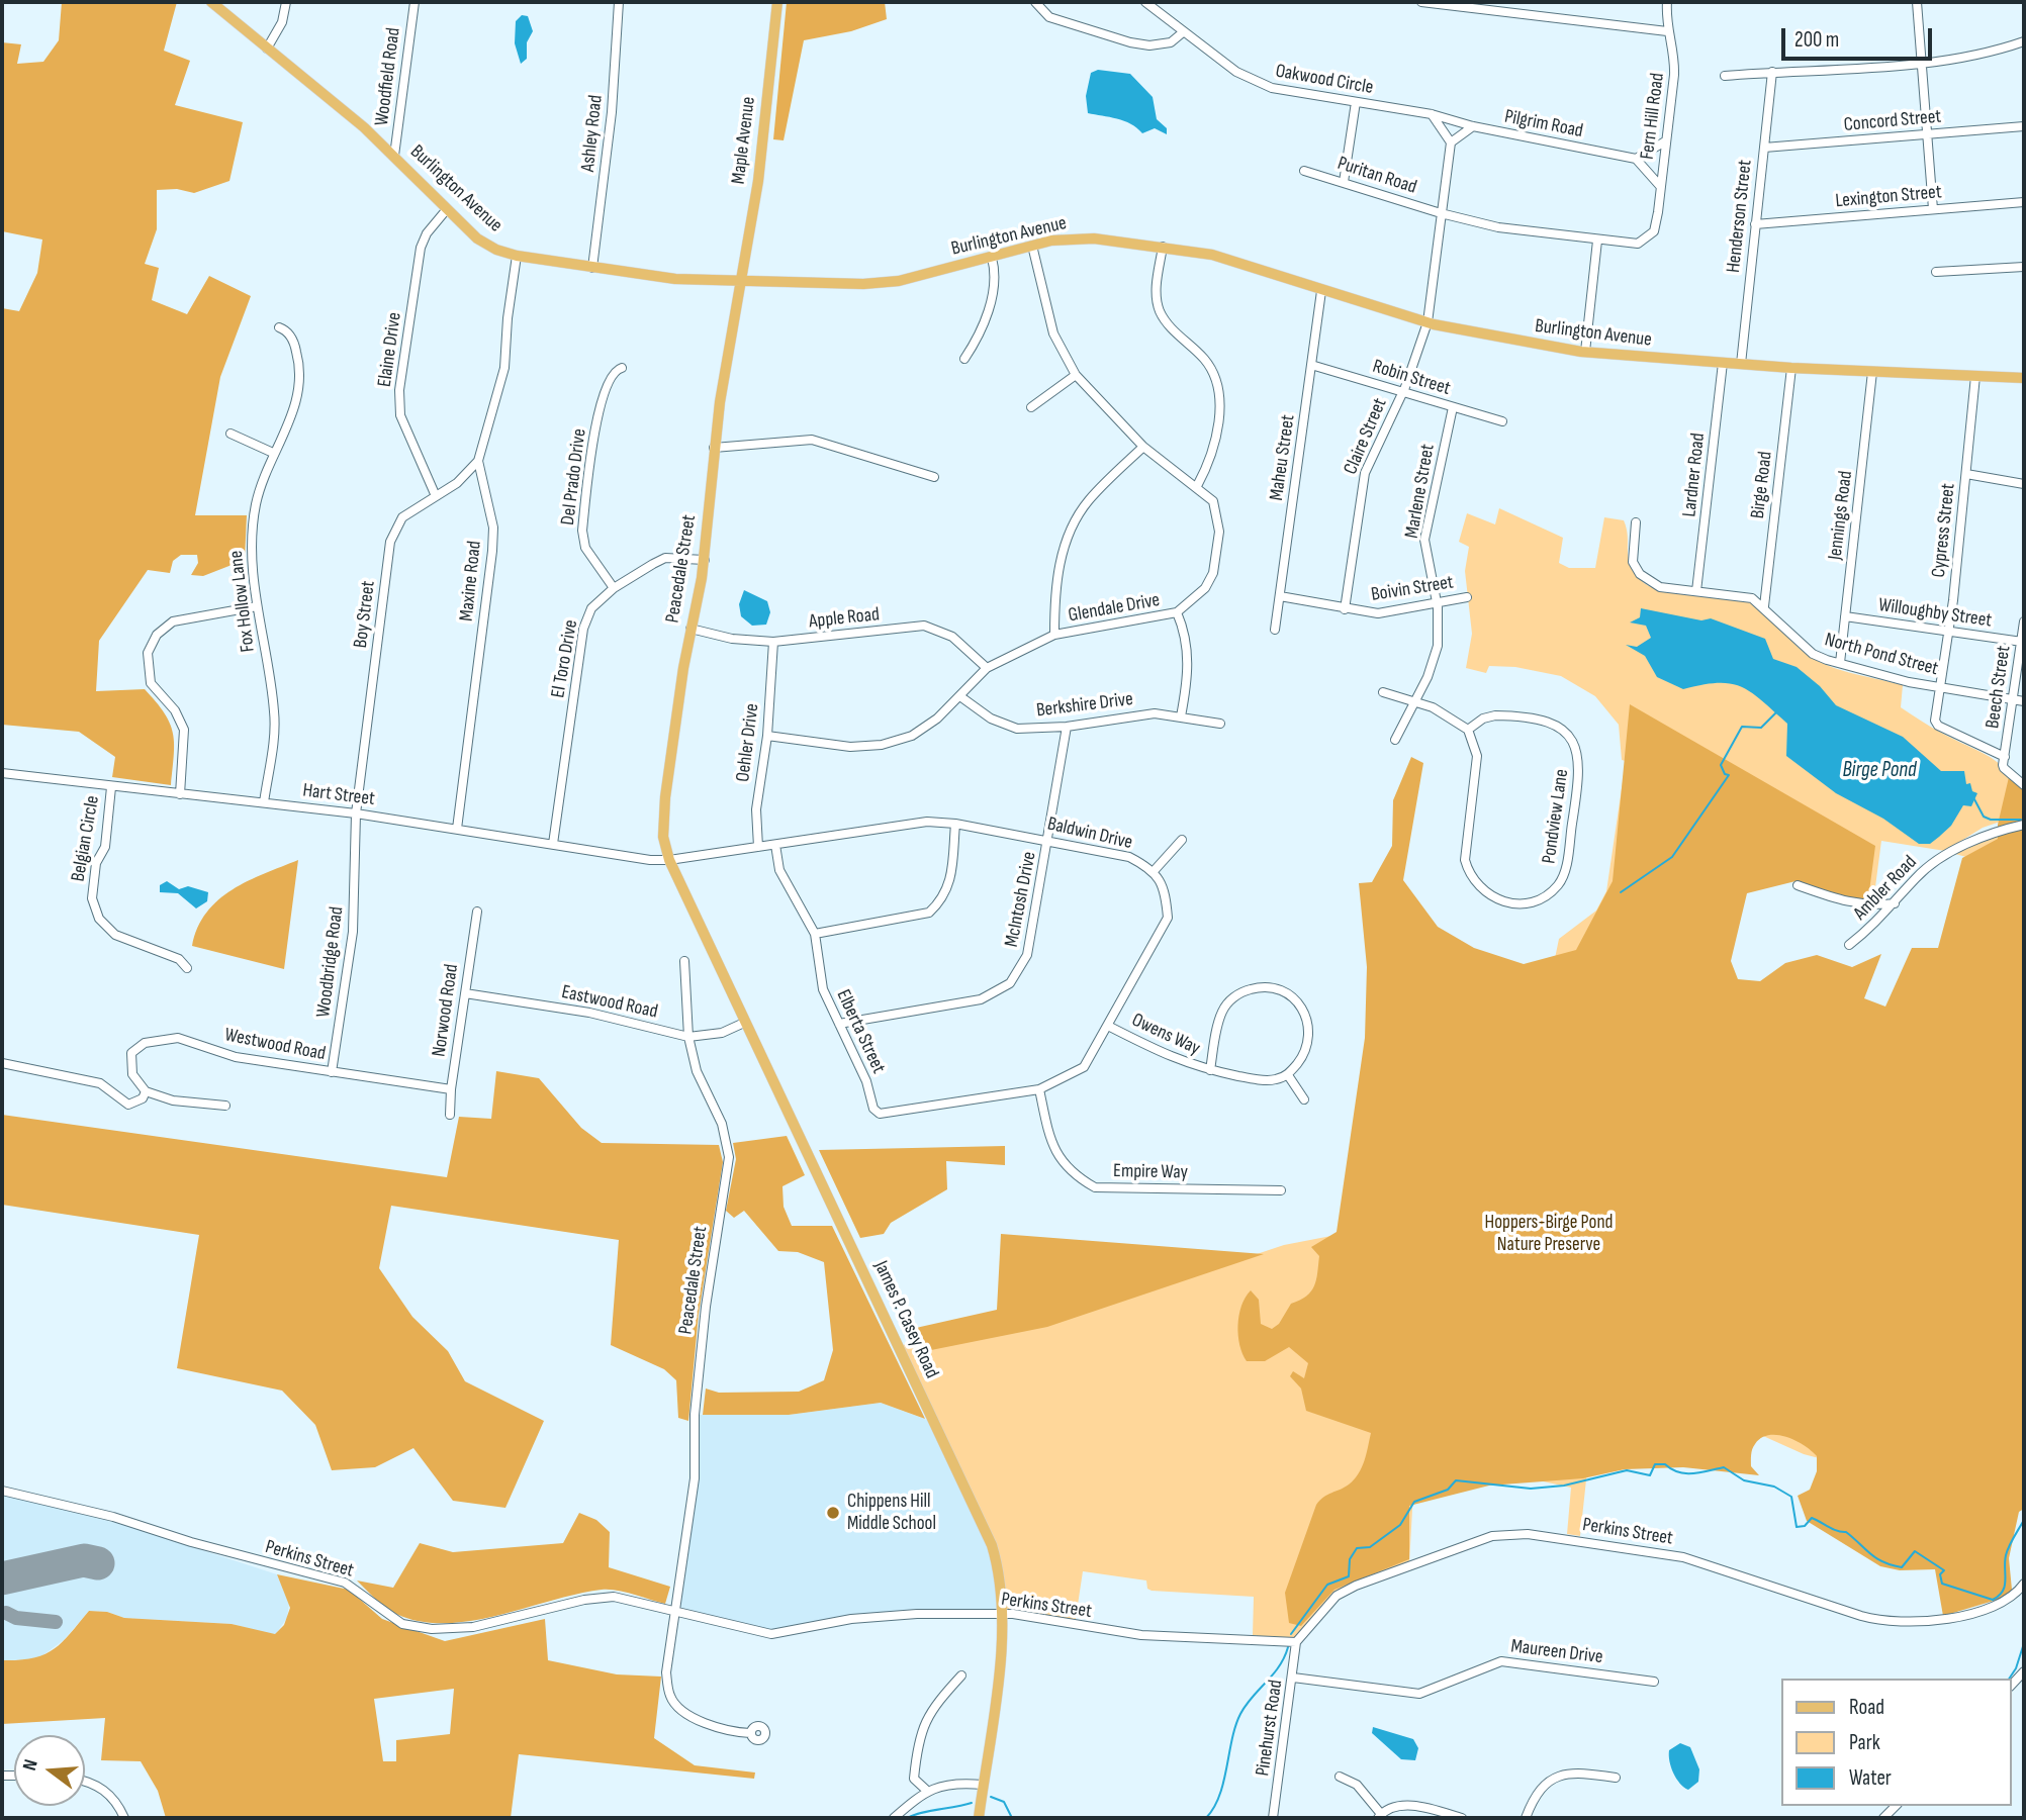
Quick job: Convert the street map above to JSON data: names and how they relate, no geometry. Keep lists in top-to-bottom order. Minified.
{"streets":{"main road":["Maple Avenue","Burlington Avenue","Peacedale Street","James P. Casey Road"],"street":["Woodfield Road","Oakwood Circle","Fern Hill Road","Concord Street","Pilgrim Road","Ashley Road","Puritan Road","Lexington Street","Henderson Street","Elaine Drive","Robin Street","Claire Street","Maheu Street","Lardner Road","Del Prado Drive","Birge Road","Marlene Street","Jennings Road","Cypress Street","Maxine Road","Boivin Street","Fox Hollow Lane","Glendale Drive","Willoughby Street","Boy Street","Apple Road","North Pond Street","El Toro Drive","Beech Street","Berkshire Drive","Oehler Drive","Hart Street","Pondview Lane","Baldwin Drive","Belgian Circle","Ambler Road","McIntosh Drive","Woodbridge Road","Eastwood Road","Norwood Road","Elberta Street","Owens Way","Westwood Road","Empire Way","Perkins Street","Maureen Drive","Pinehurst Road"]},"crossings":[["Woodfield Road","Burlington Avenue"],["Oakwood Circle","Pilgrim Road"],["Fern Hill Road","Puritan Road"],["Concord Street","Henderson Street"],["Ashley Road","Burlington Avenue"],["Maple Avenue","Burlington Avenue"],["Maple Avenue","Peacedale Street"],["Burlington Avenue","Henderson Street"],["Burlington Avenue","Elaine Drive"],["Burlington Avenue","Claire Street"],["Burlington Avenue","Maheu Street"],["Burlington Avenue","Lardner Road"],["Burlington Avenue","Birge Road"],["Burlington Avenue","Jennings Road"],["Burlington Avenue","Cypress Street"],["Burlington Avenue","Peacedale Street"],["Burlington Avenue","Maxine Road"],["Burlington Avenue","Glendale Drive"],["Lexington Street","Henderson Street"],["Elaine Drive","Boy Street"],["Robin Street","Claire Street"],["Robin Street","Maheu Street"],["Robin Street","Marlene Street"],["Claire Street","Boivin Street"],["Maheu Street","Boivin Street"],["Lardner Road","North Pond Street"],["Del Prado Drive","El Toro Drive"],["Birge Road","North Pond Street"],["Marlene Street","Boivin Street"],["Jennings Road","Willoughby Street"],["Jennings Road","North Pond Street"],["Cypress Street","Willoughby Street"],["Cypress Street","North Pond Street"],["Cypress Street","Beech Street"],["Peacedale Street","Apple Road"],["Peacedale Street","El Toro Drive"],["Peacedale Street","Hart Street"],["Peacedale Street","Baldwin Drive"],["Peacedale Street","Eastwood Road"],["Peacedale Street","James P. Casey Road"],["Peacedale Street","Perkins Street"],["Maxine Road","Boy Street"],["Maxine Road","Hart Street"],["Fox Hollow Lane","Hart Street"],["Glendale Drive","Apple Road"],["Glendale Drive","Berkshire Drive"],["Glendale Drive","Oehler Drive"],["Willoughby Street","Beech Street"],["Boy Street","Hart Street"],["Boy Street","Woodbridge Road"],["Apple Road","Oehler Drive"],["North Pond Street","Beech Street"],["El Toro Drive","Hart Street"],["Berkshire Drive","McIntosh Drive"],["Oehler Drive","Baldwin Drive"],["Hart Street","Baldwin Drive"],["Hart Street","Belgian Circle"],["Hart Street","Woodbridge Road"],["Hart Street","James P. Casey Road"],["Baldwin Drive","McIntosh Drive"],["Baldwin Drive","Elberta Street"],["Baldwin Drive","James P. Casey Road"],["McIntosh Drive","Elberta Street"],["Woodbridge Road","Westwood Road"],["Eastwood Road","Norwood Road"],["Eastwood Road","James P. Casey Road"],["Norwood Road","Westwood Road"],["Elberta Street","Empire Way"],["James P. Casey Road","Perkins Street"],["Perkins Street","Pinehurst Road"],["Maureen Drive","Pinehurst Road"]],"water":["Birge Pond"],"parks":["Hoppers-Birge Pond Nature Preserve"],"places":["Chippens Hill Middle School"],"legend":["Road","Park","Water"],"scale_bar":"200 m","north":"left"}
